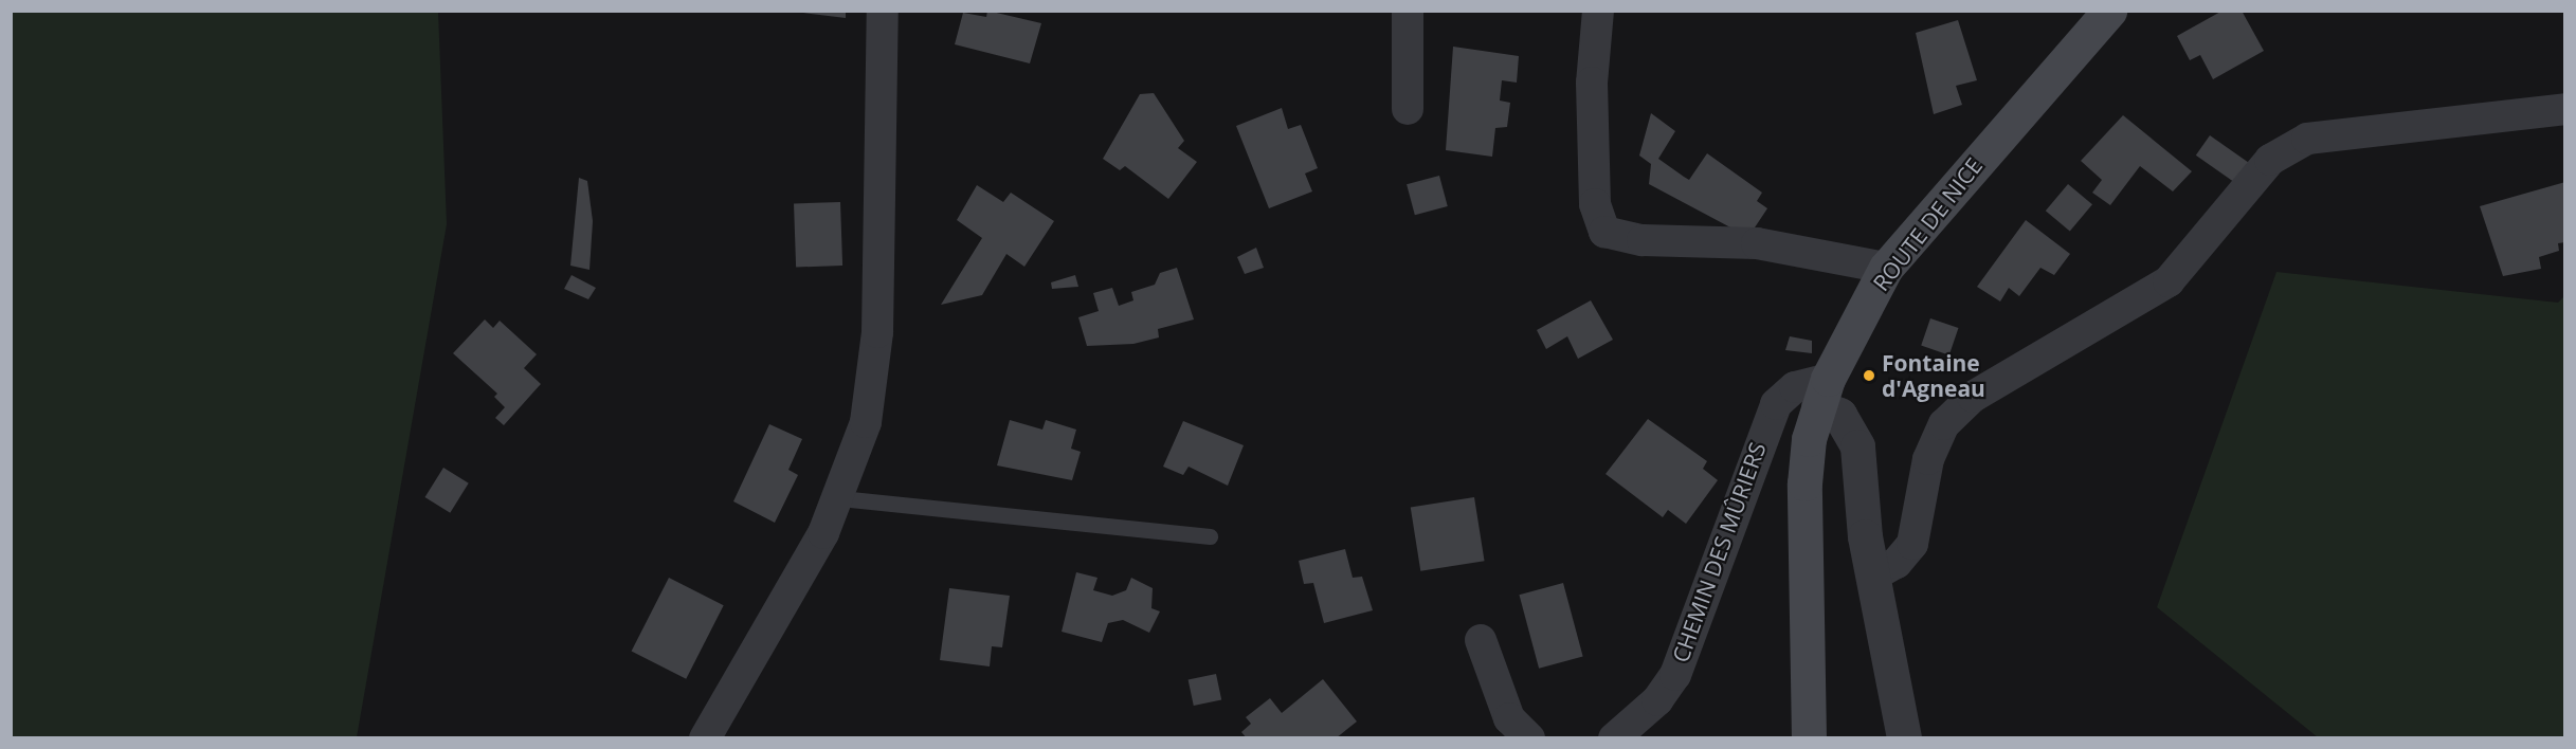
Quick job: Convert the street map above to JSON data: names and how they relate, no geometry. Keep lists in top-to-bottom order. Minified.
{"streets":{"main road":["ROUTE DE NICE"],"street":["CHEMIN DES MÛRIERS"]},"crossings":[["ROUTE DE NICE","CHEMIN DES MÛRIERS"]],"places":["Fontaine d'Agneau"]}
